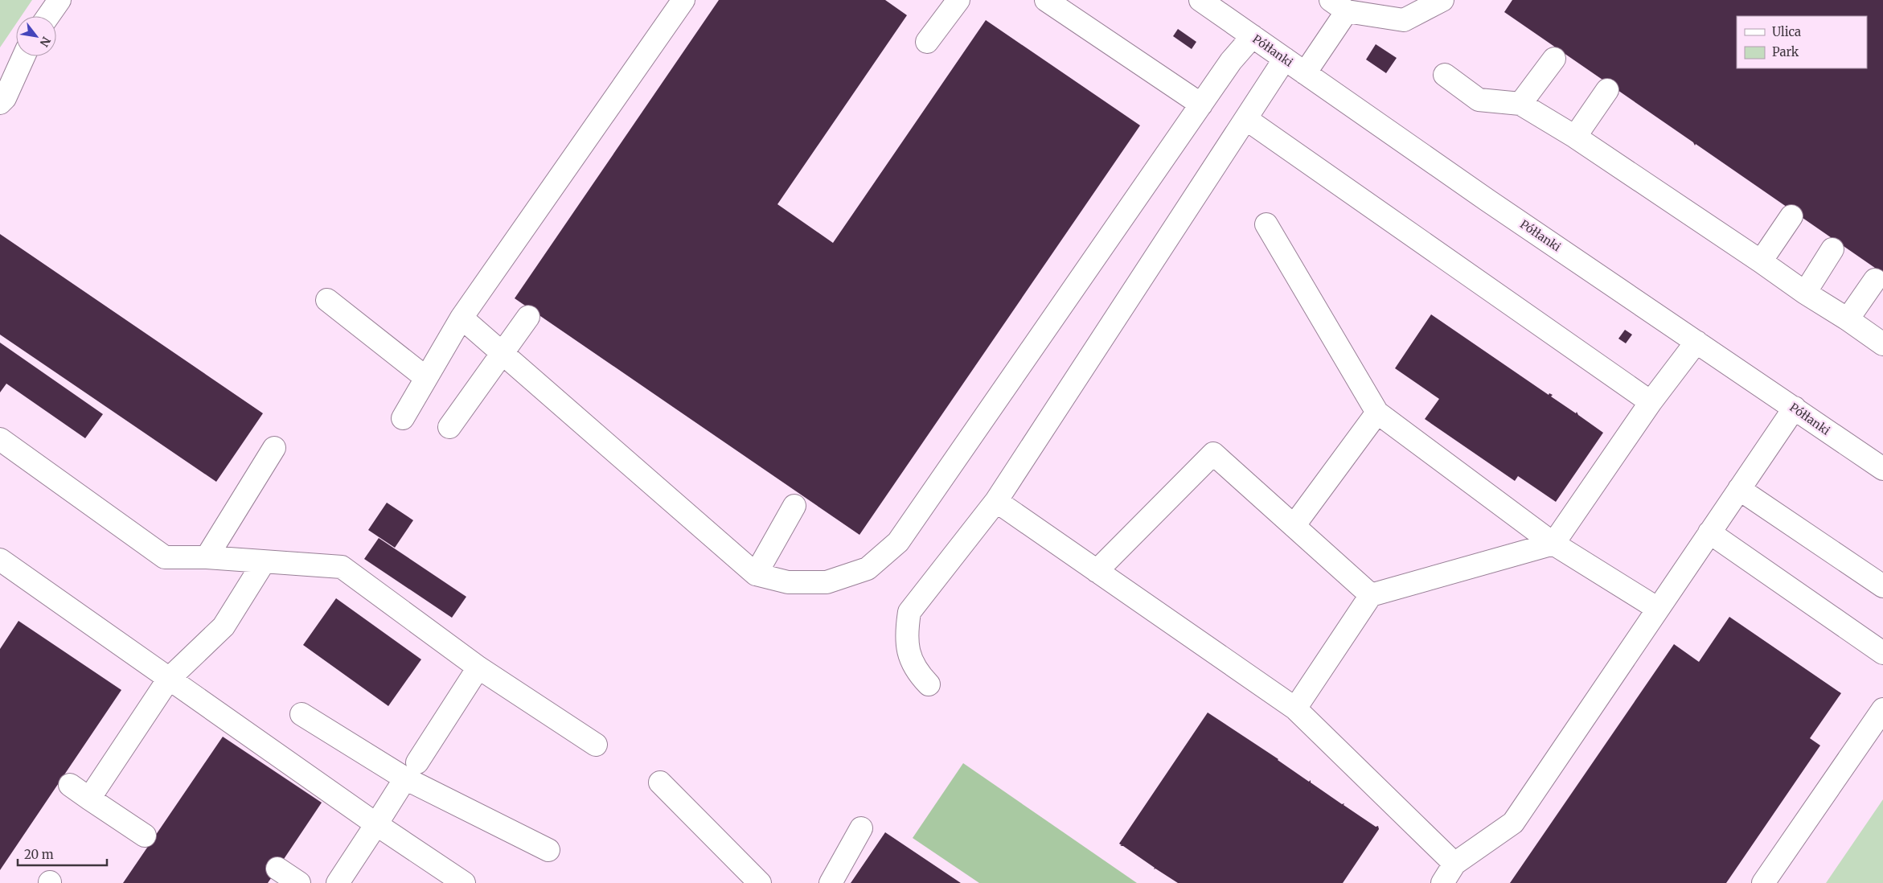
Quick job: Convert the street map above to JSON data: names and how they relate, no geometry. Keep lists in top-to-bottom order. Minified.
{"streets":{"street":["Półłanki"]},"legend":["Ulica","Park"],"scale_bar":"20 m","north":"bottom right"}
